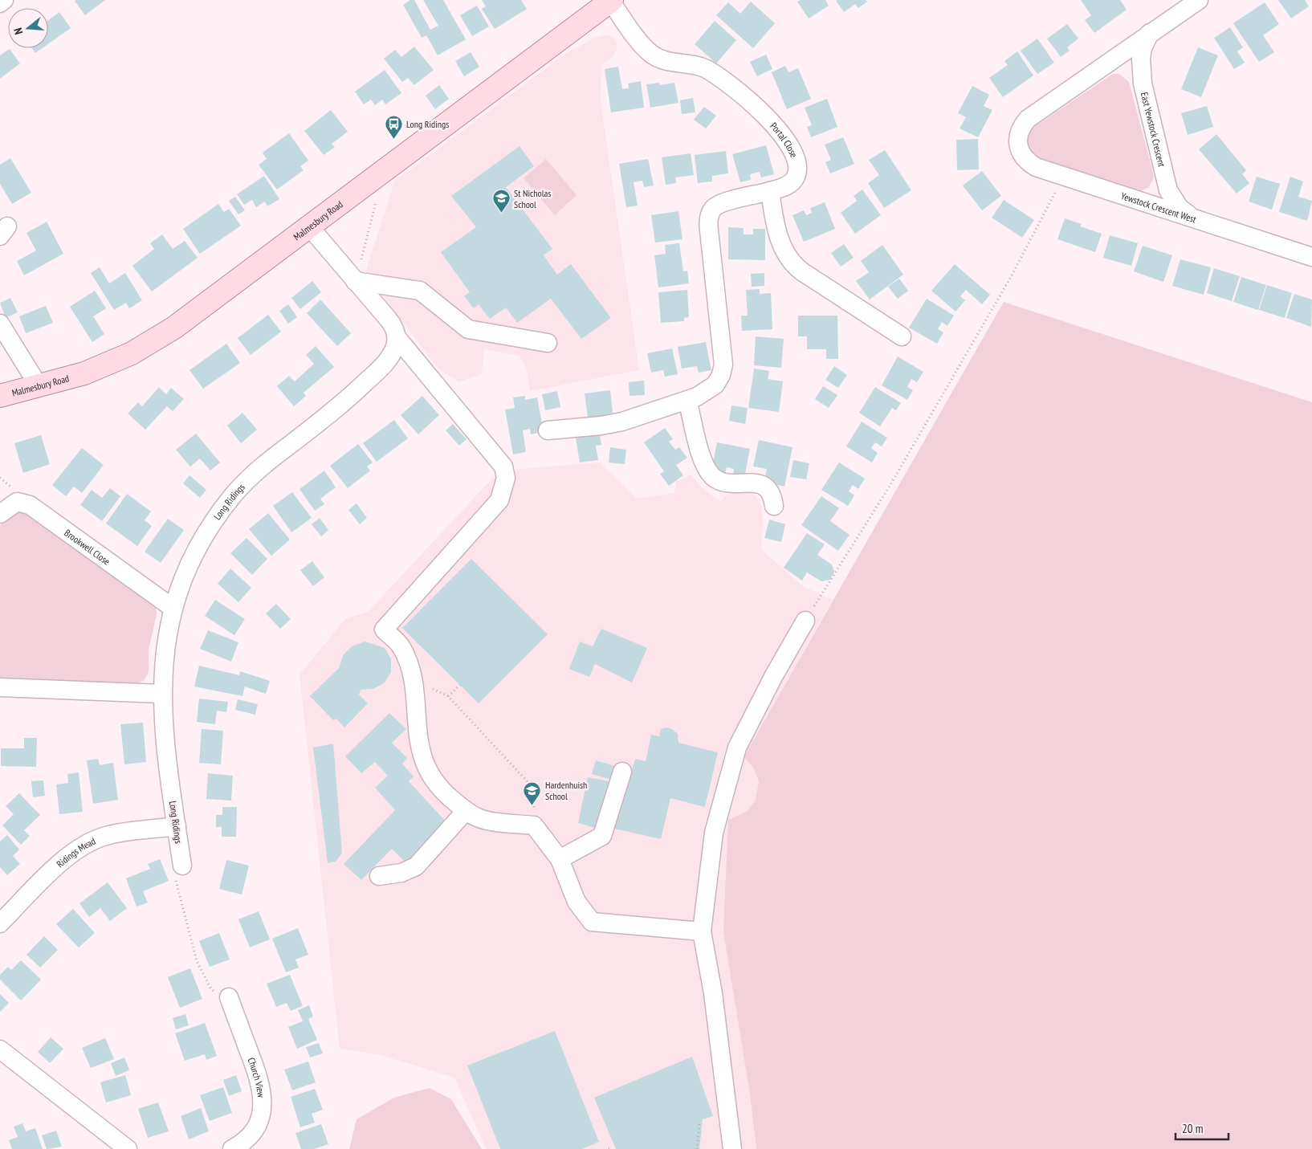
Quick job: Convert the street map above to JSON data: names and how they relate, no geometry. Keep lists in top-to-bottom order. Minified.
{"streets":{"main road":["Malmesbury Road"],"street":["East Yewstock Crescent","Portal Close","Yewstock Crescent West","Long Ridings","Brookwell Close","Ridings Mead","Church View"]},"crossings":[["East Yewstock Crescent","Yewstock Crescent West"],["Portal Close","Malmesbury Road"],["Long Ridings","Brookwell Close"],["Long Ridings","Ridings Mead"]],"places":{"bus stop":["Long Ridings"],"school or university":["St Nicholas School","Hardenhuish School"]},"scale_bar":"20 m","north":"left"}
